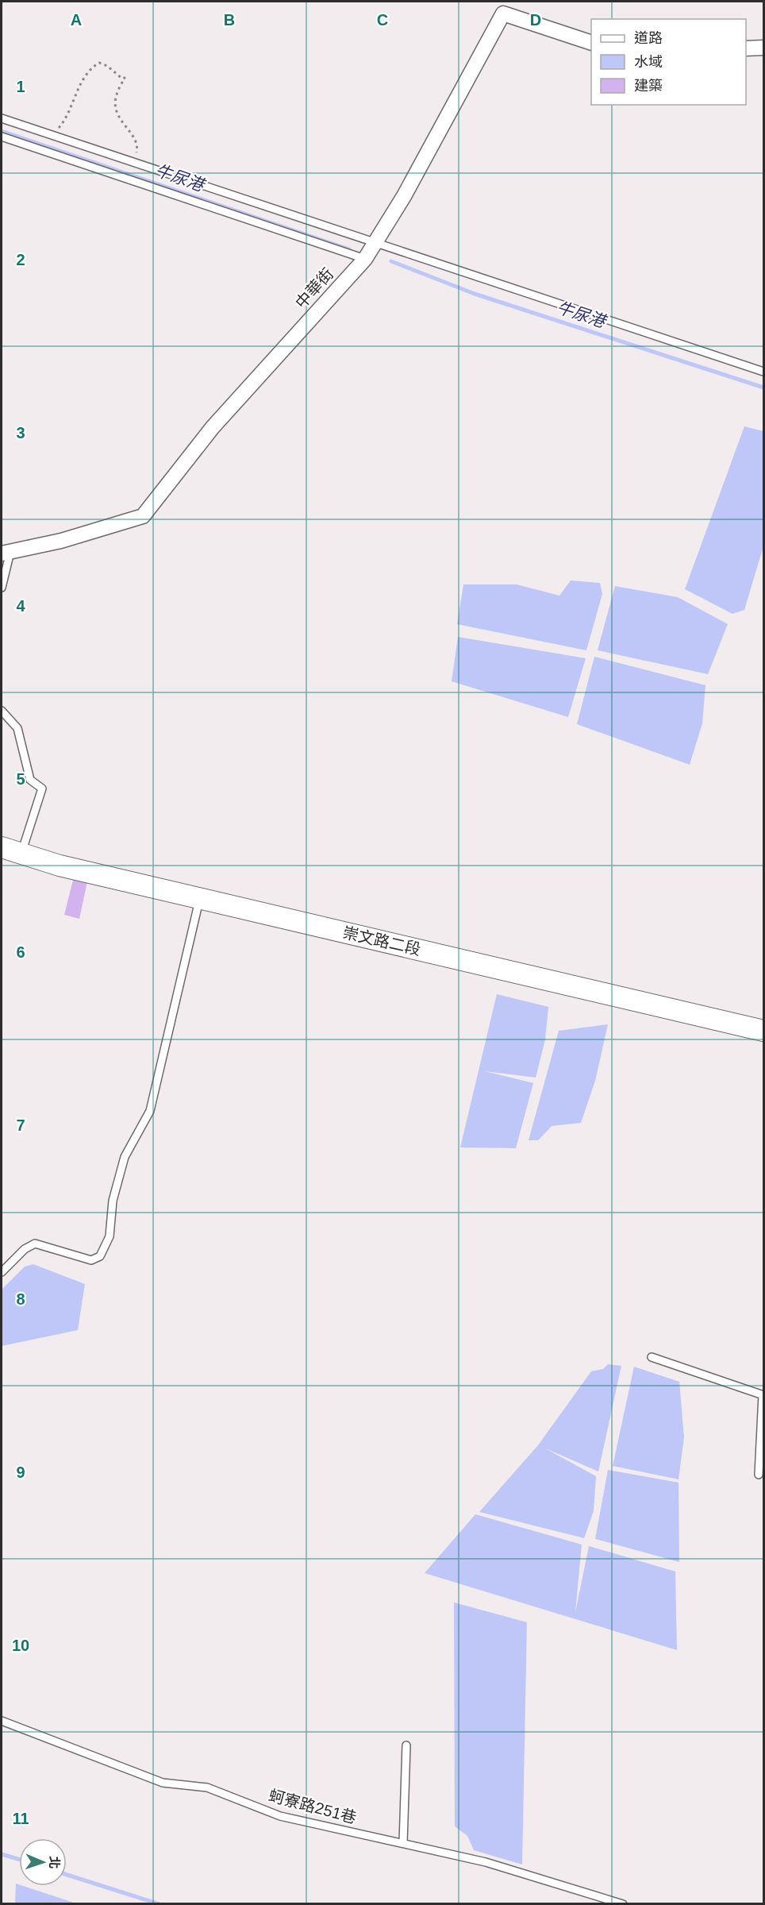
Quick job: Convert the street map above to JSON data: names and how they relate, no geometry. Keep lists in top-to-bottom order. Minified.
{"streets":{"street":["中華街","崇文路二段"],"lane":["蚵寮路251巷"]},"water":["牛尿港"],"legend":["道路","水域","建築"],"north":"right","grid":{"columns":["A","B","C","D"],"rows":["1","2","3","4","5","6","7","8","9","10","11"]}}
